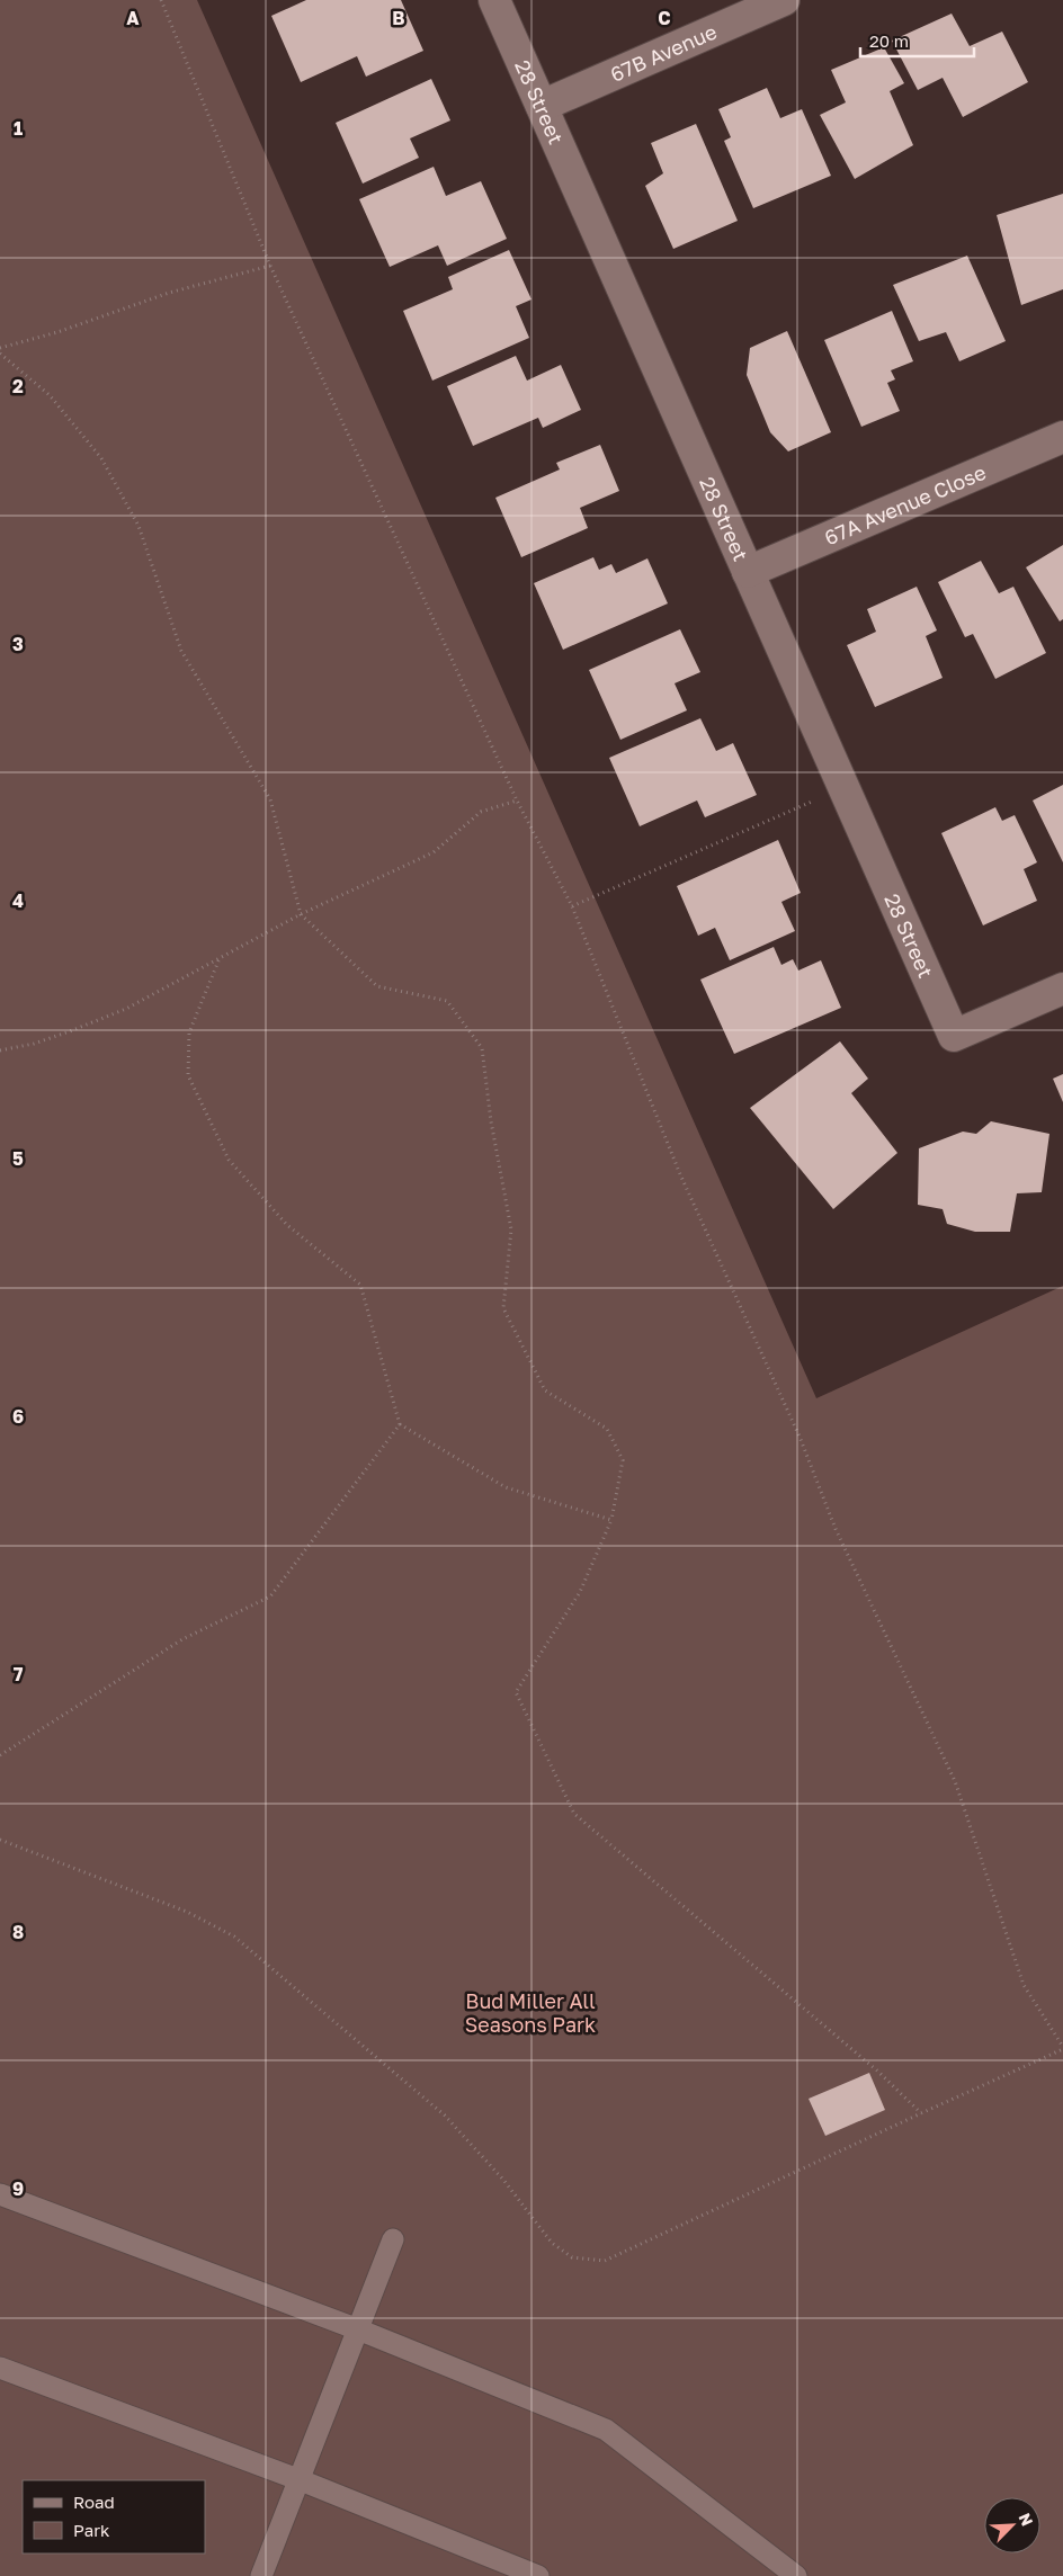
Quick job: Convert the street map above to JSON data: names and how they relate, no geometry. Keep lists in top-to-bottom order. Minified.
{"streets":{"street":["67B Avenue","28 Street","67A Avenue Close"]},"crossings":[["67B Avenue","28 Street"],["28 Street","67A Avenue Close"]],"parks":["Bud Miller All Seasons Park"],"legend":["Road","Park"],"scale_bar":"20 m","north":"top right","grid":{"columns":["A","B","C"],"rows":["1","2","3","4","5","6","7","8","9"]}}
